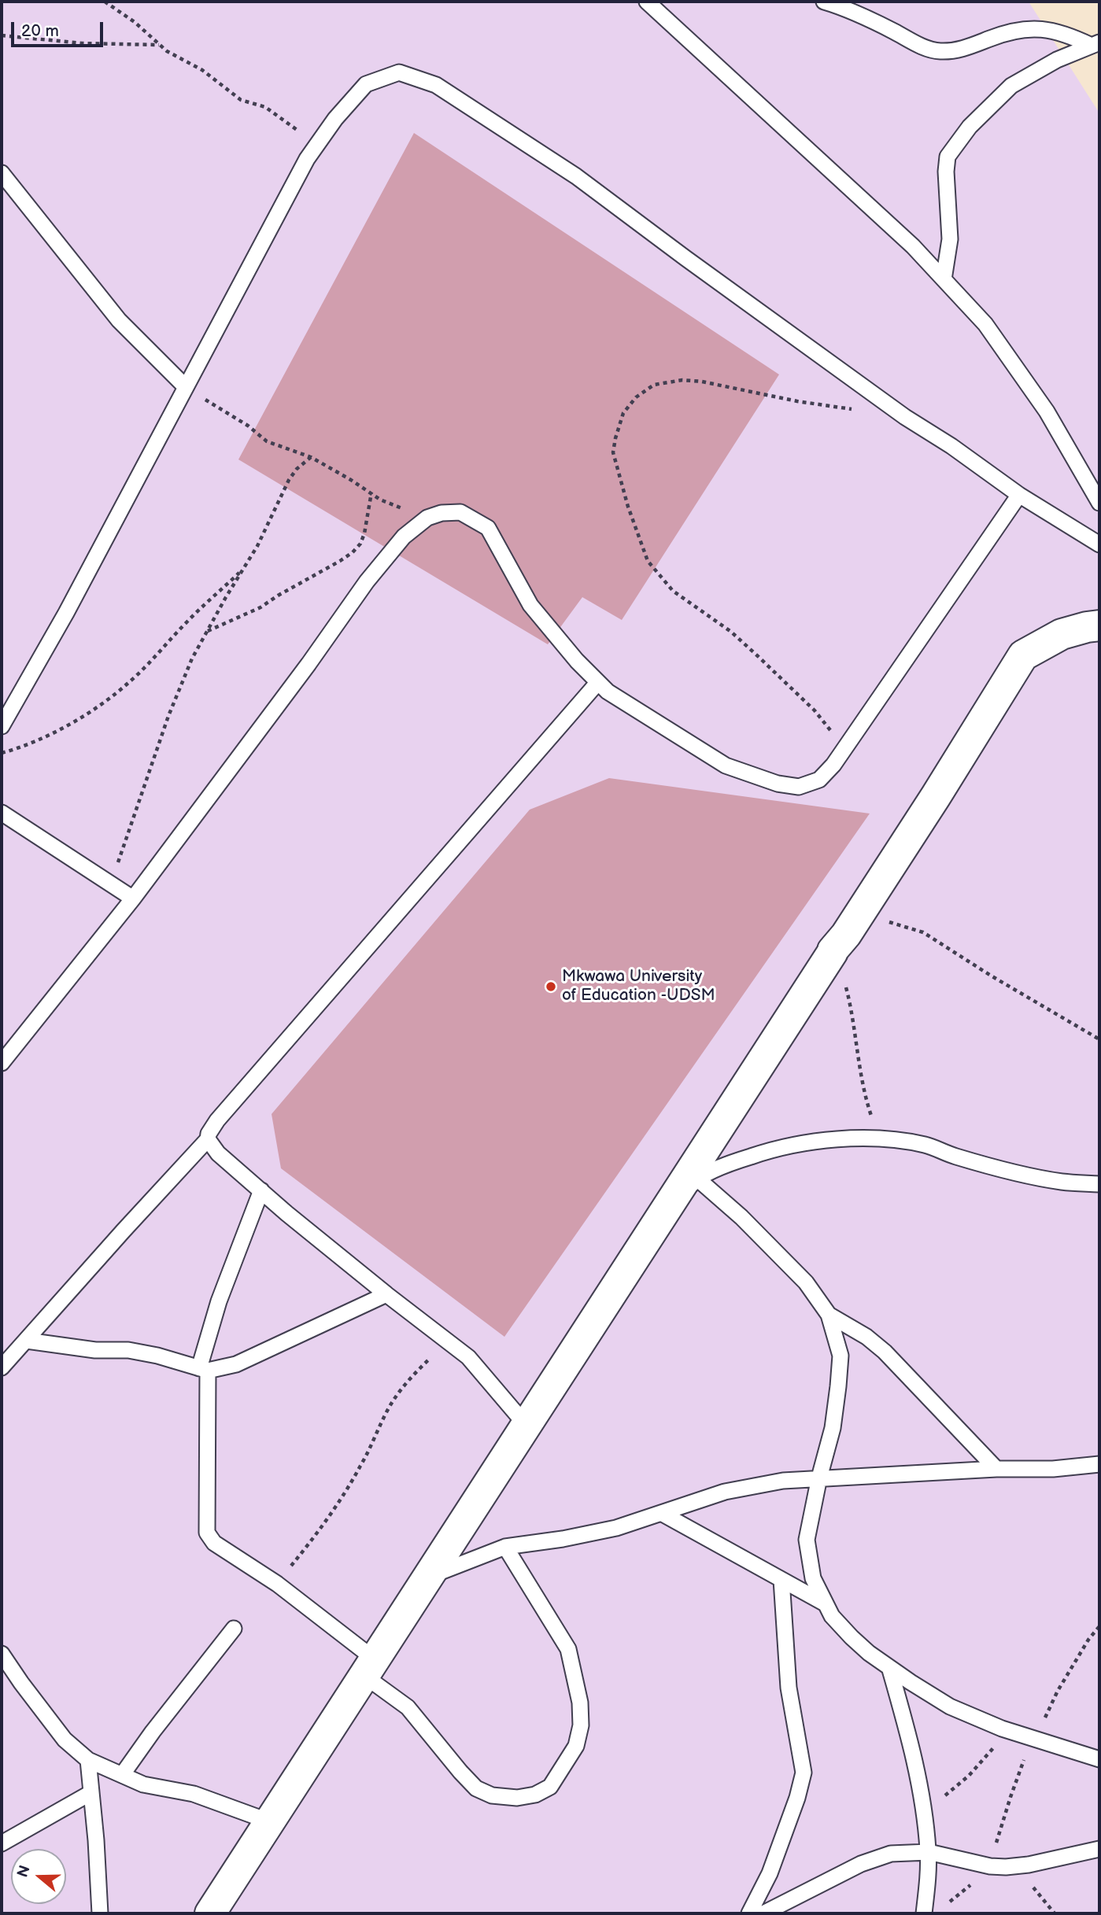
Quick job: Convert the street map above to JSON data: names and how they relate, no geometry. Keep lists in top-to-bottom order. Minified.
{"places":["Mkwawa University of Education -UDSM"],"scale_bar":"20 m","north":"left"}
